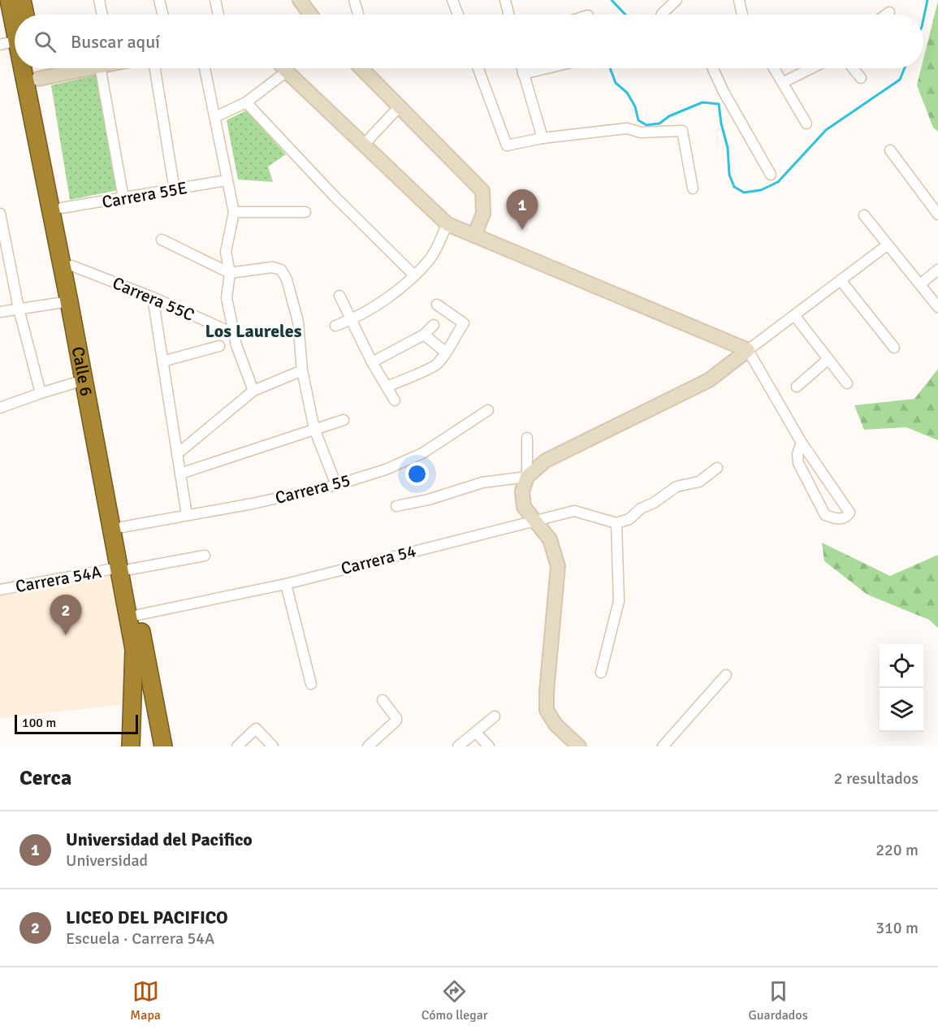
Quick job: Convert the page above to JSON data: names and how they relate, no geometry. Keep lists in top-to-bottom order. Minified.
{"streets":{"highway":["Calle 6"],"street":["Carrera 55E","Carrera 55C","Carrera 55","Carrera 54","Carrera 54A"]},"crossings":[["Carrera 55E","Calle 6"],["Carrera 55C","Calle 6"],["Calle 6","Carrera 55"],["Calle 6","Carrera 54"],["Calle 6","Carrera 54A"]],"districts":["Los Laureles"],"scale_bar":"100 m","page":{"search":"Buscar aquí","pins":["1","2"],"scale":"100 m","heading":["Cerca","2 resultados"],"list":[{"mark":"1","name":"Universidad del Pacifico","note":"Universidad","value":"220 m"},{"mark":"2","name":"LICEO DEL PACIFICO","note":"Escuela · Carrera 54A","value":"310 m"}],"nav":["Mapa","Cómo llegar","Guardados"]}}
